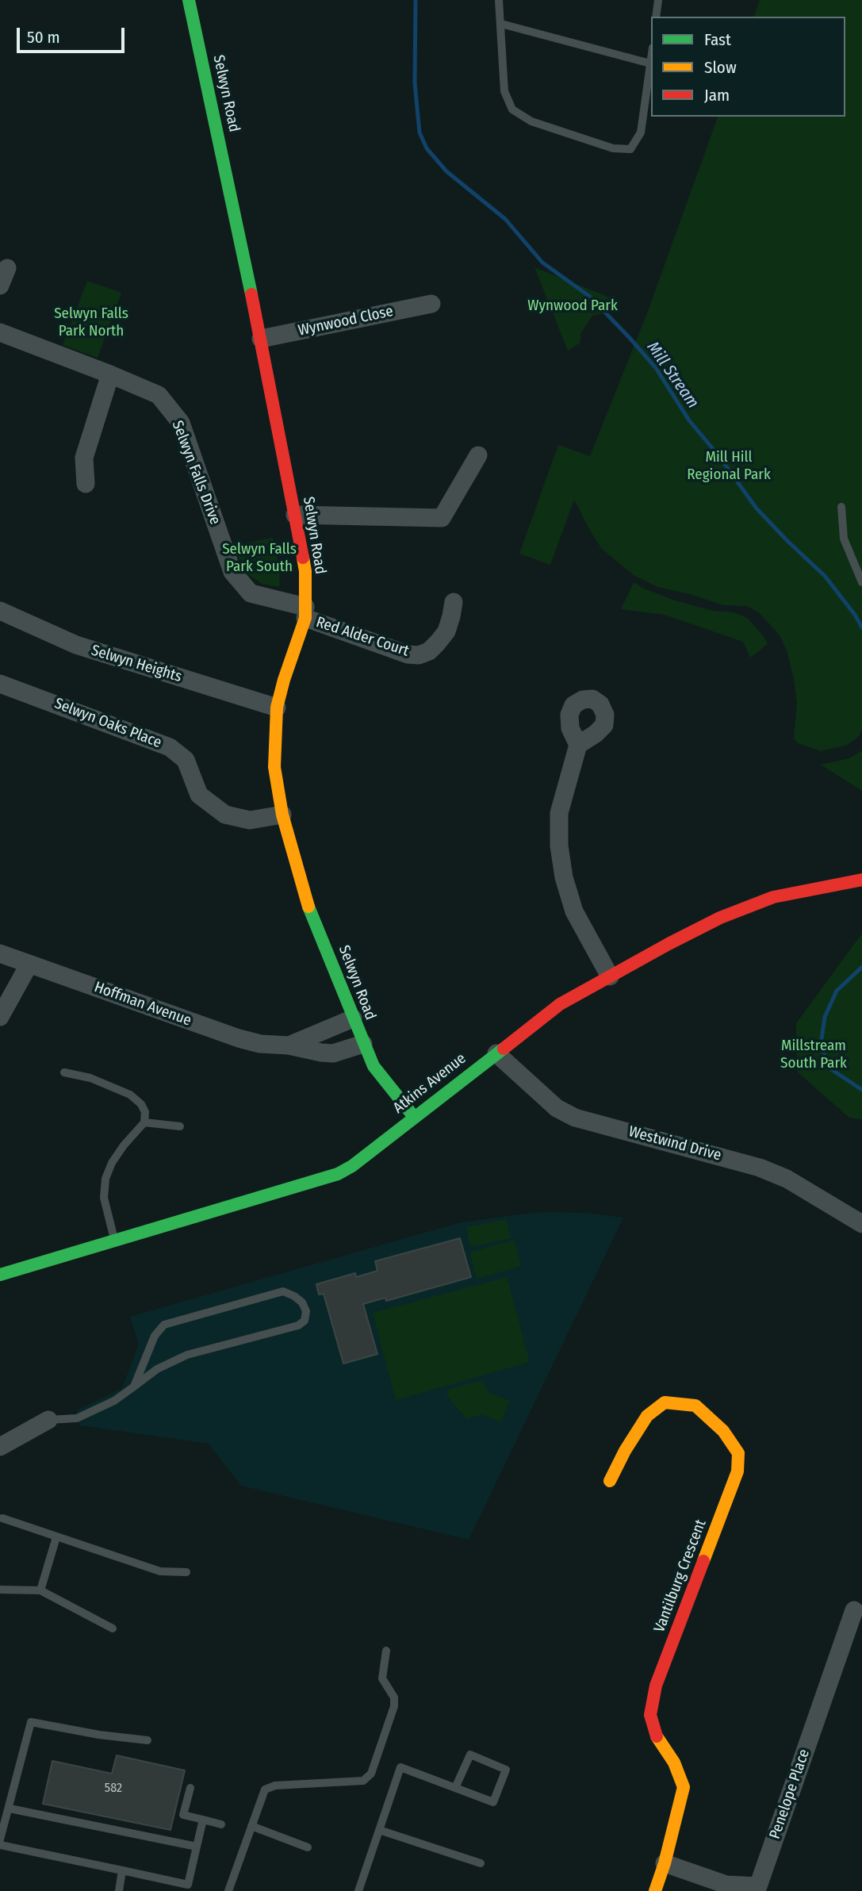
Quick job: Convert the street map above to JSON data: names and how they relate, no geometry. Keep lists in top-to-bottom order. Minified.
{"streets":{"street":["Selwyn Road","Wynwood Close","Selwyn Falls Drive","Red Alder Court","Selwyn Heights","Selwyn Oaks Place","Hoffman Avenue","Atkins Avenue","Westwind Drive","Vantilburg Crescent","Penelope Place"]},"crossings":[["Selwyn Road","Wynwood Close"],["Selwyn Road","Selwyn Falls Drive"],["Selwyn Road","Red Alder Court"],["Selwyn Road","Selwyn Heights"],["Selwyn Road","Selwyn Oaks Place"],["Selwyn Road","Hoffman Avenue"],["Selwyn Road","Atkins Avenue"],["Selwyn Falls Drive","Red Alder Court"],["Atkins Avenue","Westwind Drive"],["Vantilburg Crescent","Penelope Place"]],"water":["Mill Stream"],"parks":["Wynwood Park","Selwyn Falls Park North","Mill Hill Regional Park","Selwyn Falls Park South","Millstream South Park"],"house_numbers":["582"],"legend":["Fast","Slow","Jam"],"scale_bar":"50 m"}
